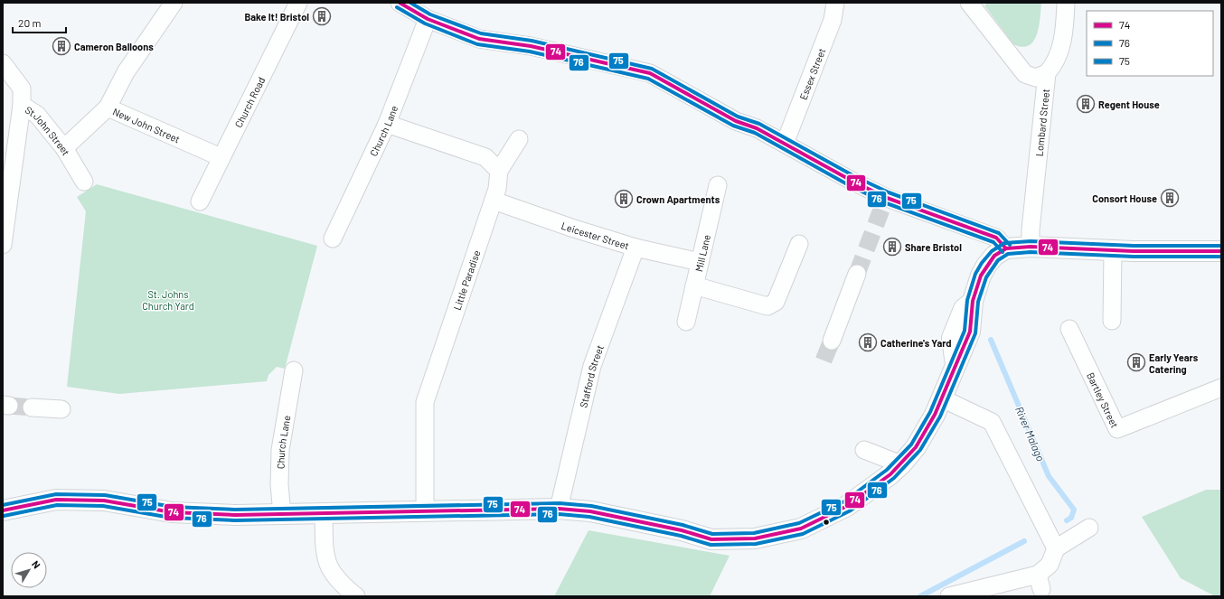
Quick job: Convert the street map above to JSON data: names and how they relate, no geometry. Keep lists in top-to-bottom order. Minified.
{"streets":{"street":["Essex Street","Church Road","Lombard Street","New John Street","Church Lane","St John Street","Leicester Street","Mill Lane","Little Paradise","Stafford Street","Bartley Street"]},"crossings":[["Church Road","New John Street"],["New John Street","St John Street"],["Leicester Street","Mill Lane"],["Leicester Street","Little Paradise"],["Leicester Street","Stafford Street"]],"water":["River Malago"],"parks":["St. Johns Church Yard"],"places":{"building":["Bake It! Bristol","Cameron Balloons","Regent House","Consort House","Crown Apartments","Share Bristol","Catherine's Yard","Early Years Catering"]},"lines":["transit line 74","transit line 75","transit line 76"],"legend":["74","76","75"],"scale_bar":"20 m","north":"top right"}
